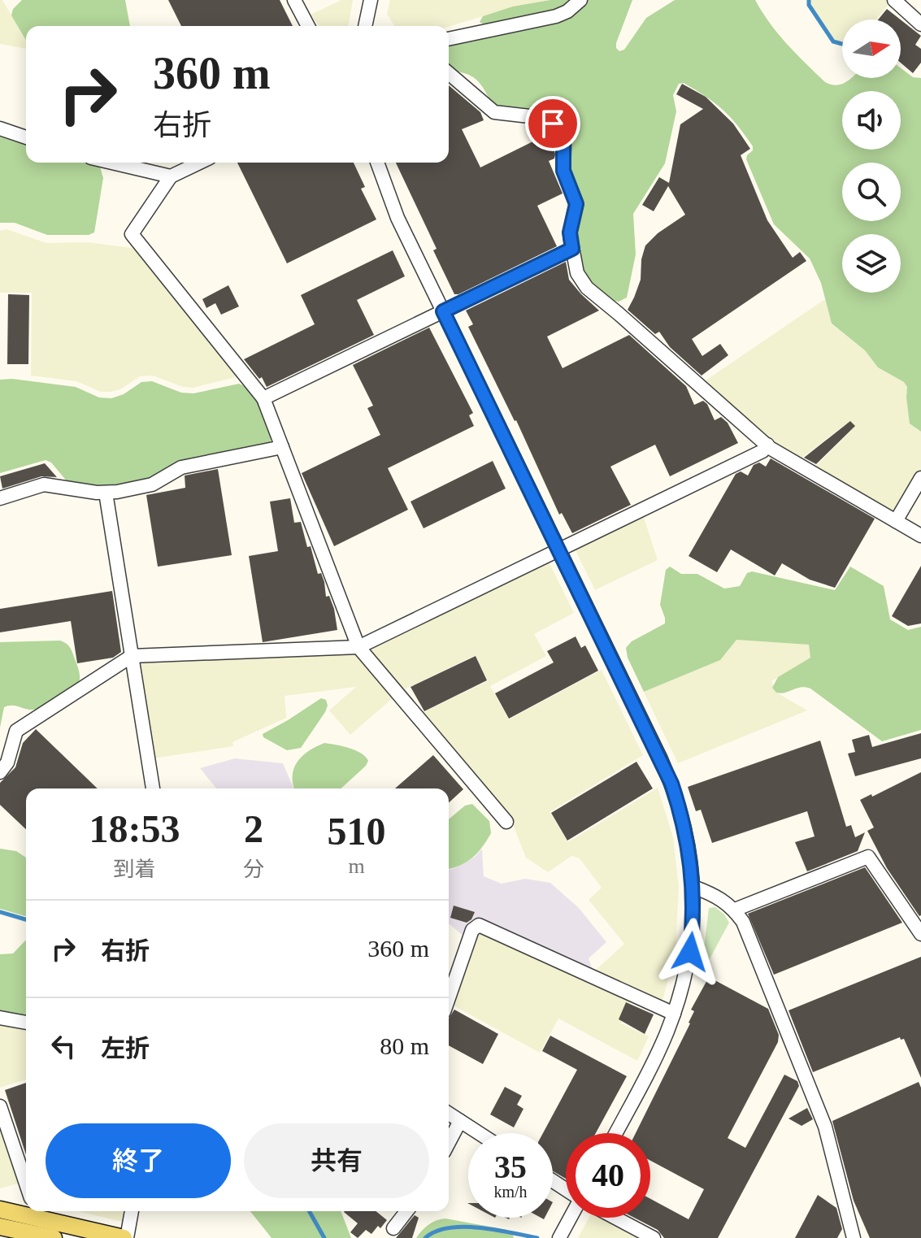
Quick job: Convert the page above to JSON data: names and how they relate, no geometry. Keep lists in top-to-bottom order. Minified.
{"north":"right","page":{"turn":["360 m","右折"],"eta":["18:53","到着","2","分","510","m"],"list":[{"name":"右折","value":"360 m"},{"name":"左折","value":"80 m"}],"buttons":["終了","共有"],"speed":"35 km/h","limit":"40"}}
